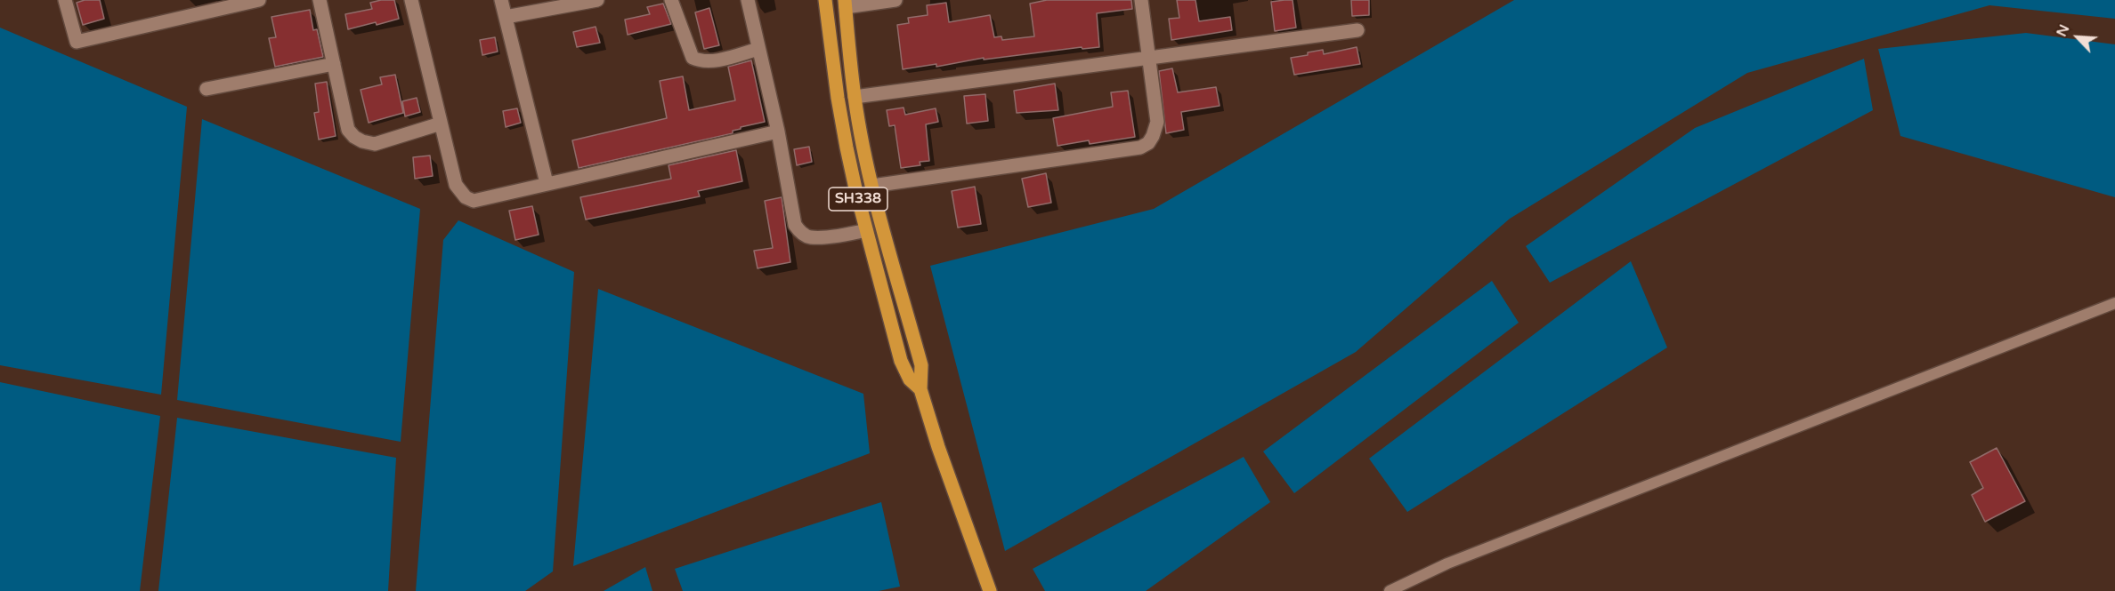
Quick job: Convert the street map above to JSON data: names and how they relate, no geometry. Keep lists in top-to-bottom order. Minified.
{"streets":{"main road":["SH338"]},"north":"top left"}
